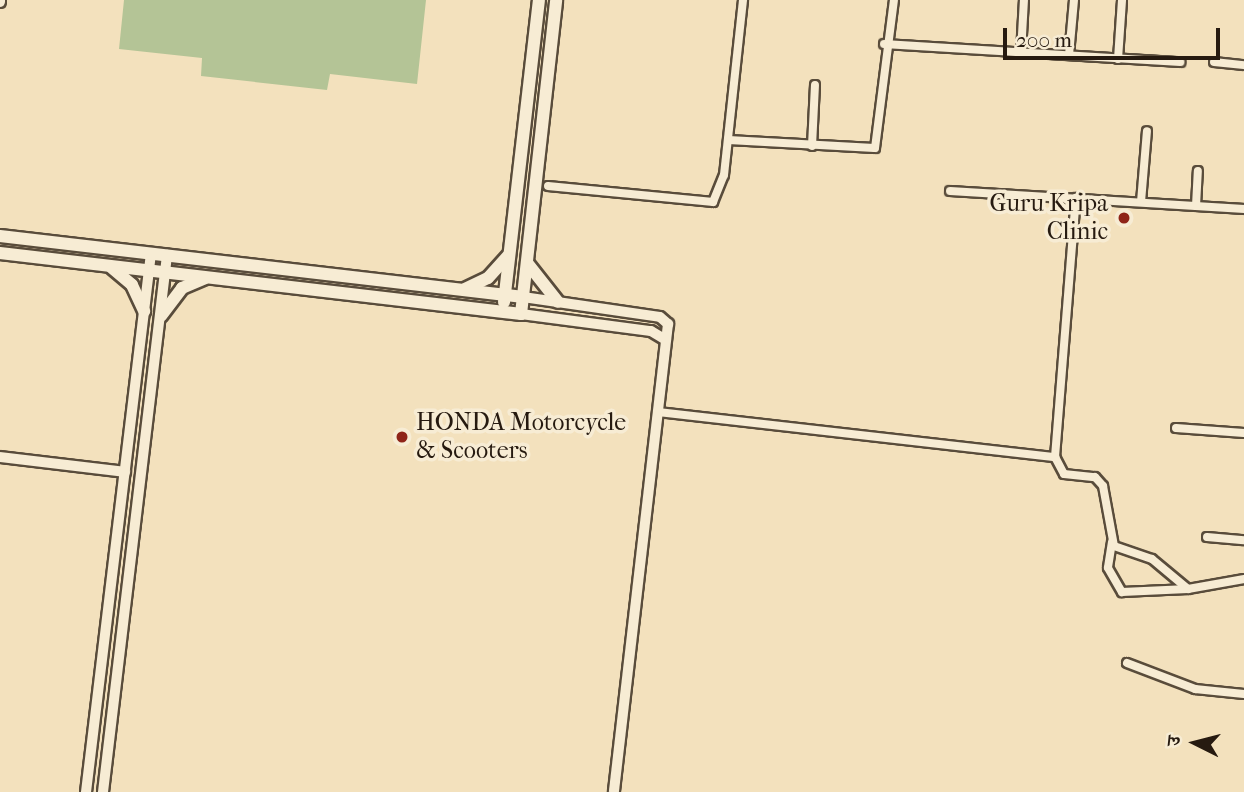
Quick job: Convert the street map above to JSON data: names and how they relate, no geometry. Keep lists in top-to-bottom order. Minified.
{"places":["Guru Kripa Clinic","HONDA Motorcycle & Scooters"],"scale_bar":"200 m","north":"left"}
